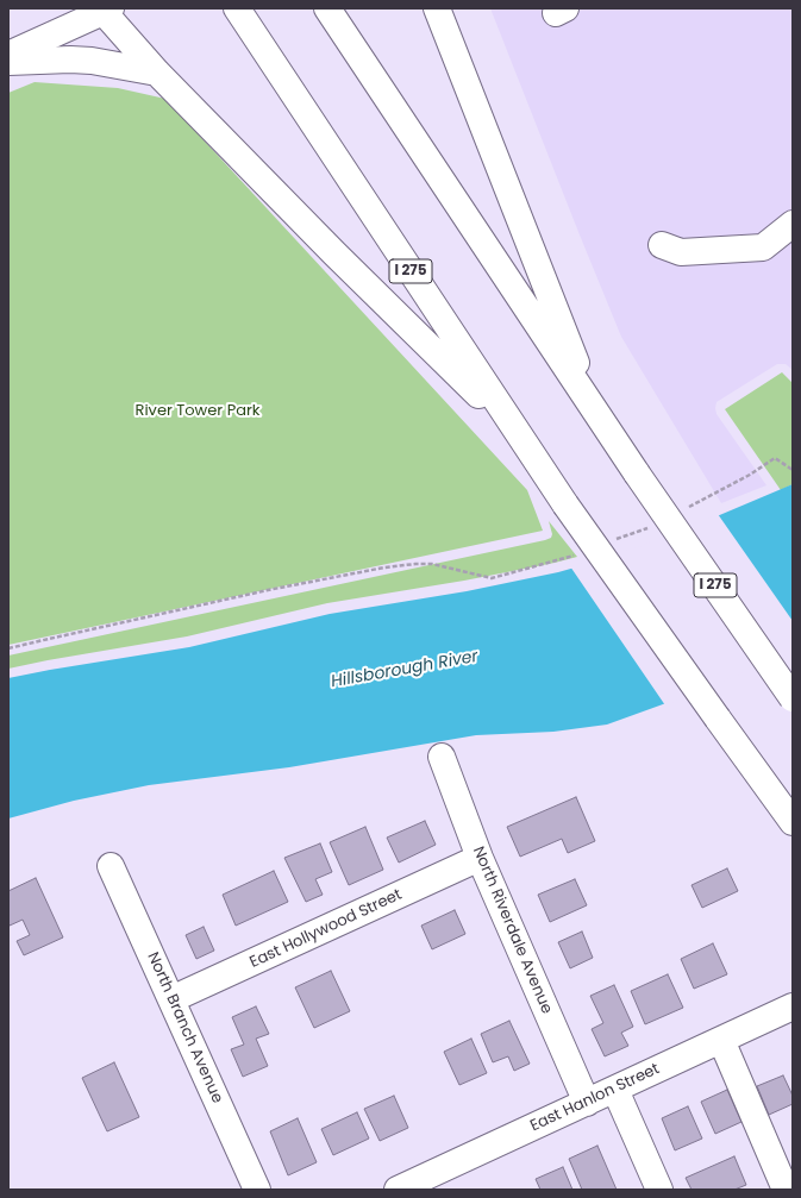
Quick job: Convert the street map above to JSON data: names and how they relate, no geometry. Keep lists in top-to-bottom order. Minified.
{"streets":{"main road":["I 275","East Hollywood Street","North Riverdale Avenue","North Branch Avenue","East Hanlon Street"]},"crossings":[["East Hollywood Street","North Riverdale Avenue"],["East Hollywood Street","North Branch Avenue"],["North Riverdale Avenue","East Hanlon Street"]],"water":["Hillsborough River"],"parks":["River Tower Park"]}
